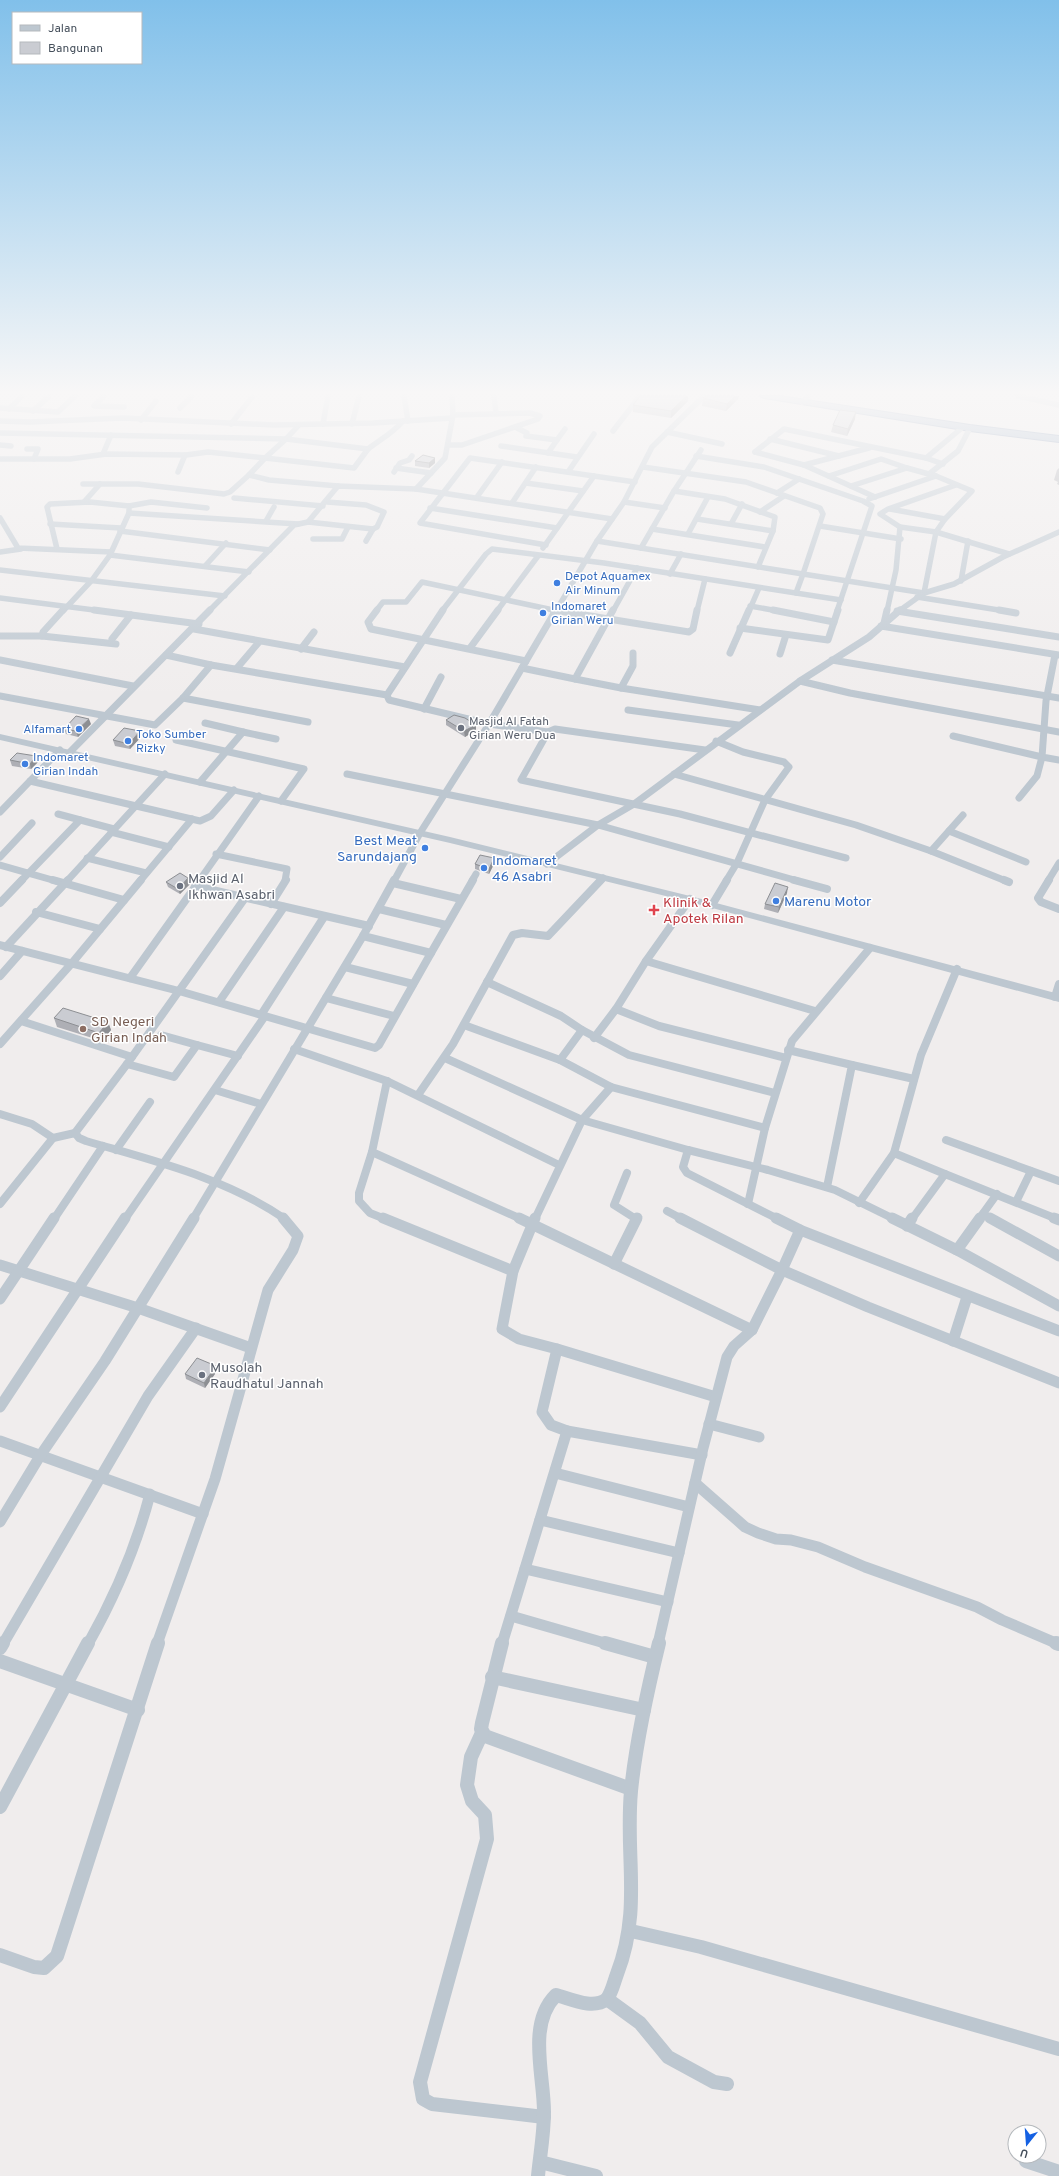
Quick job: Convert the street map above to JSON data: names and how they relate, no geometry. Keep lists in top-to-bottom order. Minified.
{"places":{"other":["Depot Aquamex Air Minum","Indomaret Girian Weru","Masjid Al Fatah Girian Weru Dua","Alfamart","Toko Sumber Rizky","Indomaret Girian Indah","Best Meat Sarundajang","Indomaret 46 Asabri","Masjid Al Ikhwan Asabri","Marenu Motor","SD Negeri Girian Indah","Musolah Raudhatul Jannah"],"health":["Klinik & Apotek Rilan"]},"legend":["Jalan","Bangunan"],"north":"bottom"}
